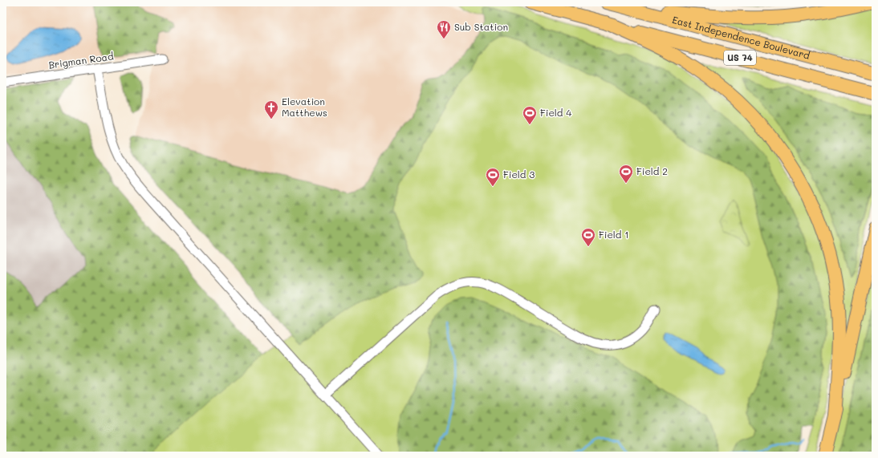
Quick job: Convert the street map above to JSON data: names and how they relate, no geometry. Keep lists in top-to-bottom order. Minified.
{"streets":{"highway":["East Independence Boulevard","US 74"],"street":["Brigman Road"]},"places":{"restaurant":["Sub Station"],"church":["Elevation Matthews"],"sports":["Field 4","Field 2","Field 3","Field 1"]}}
